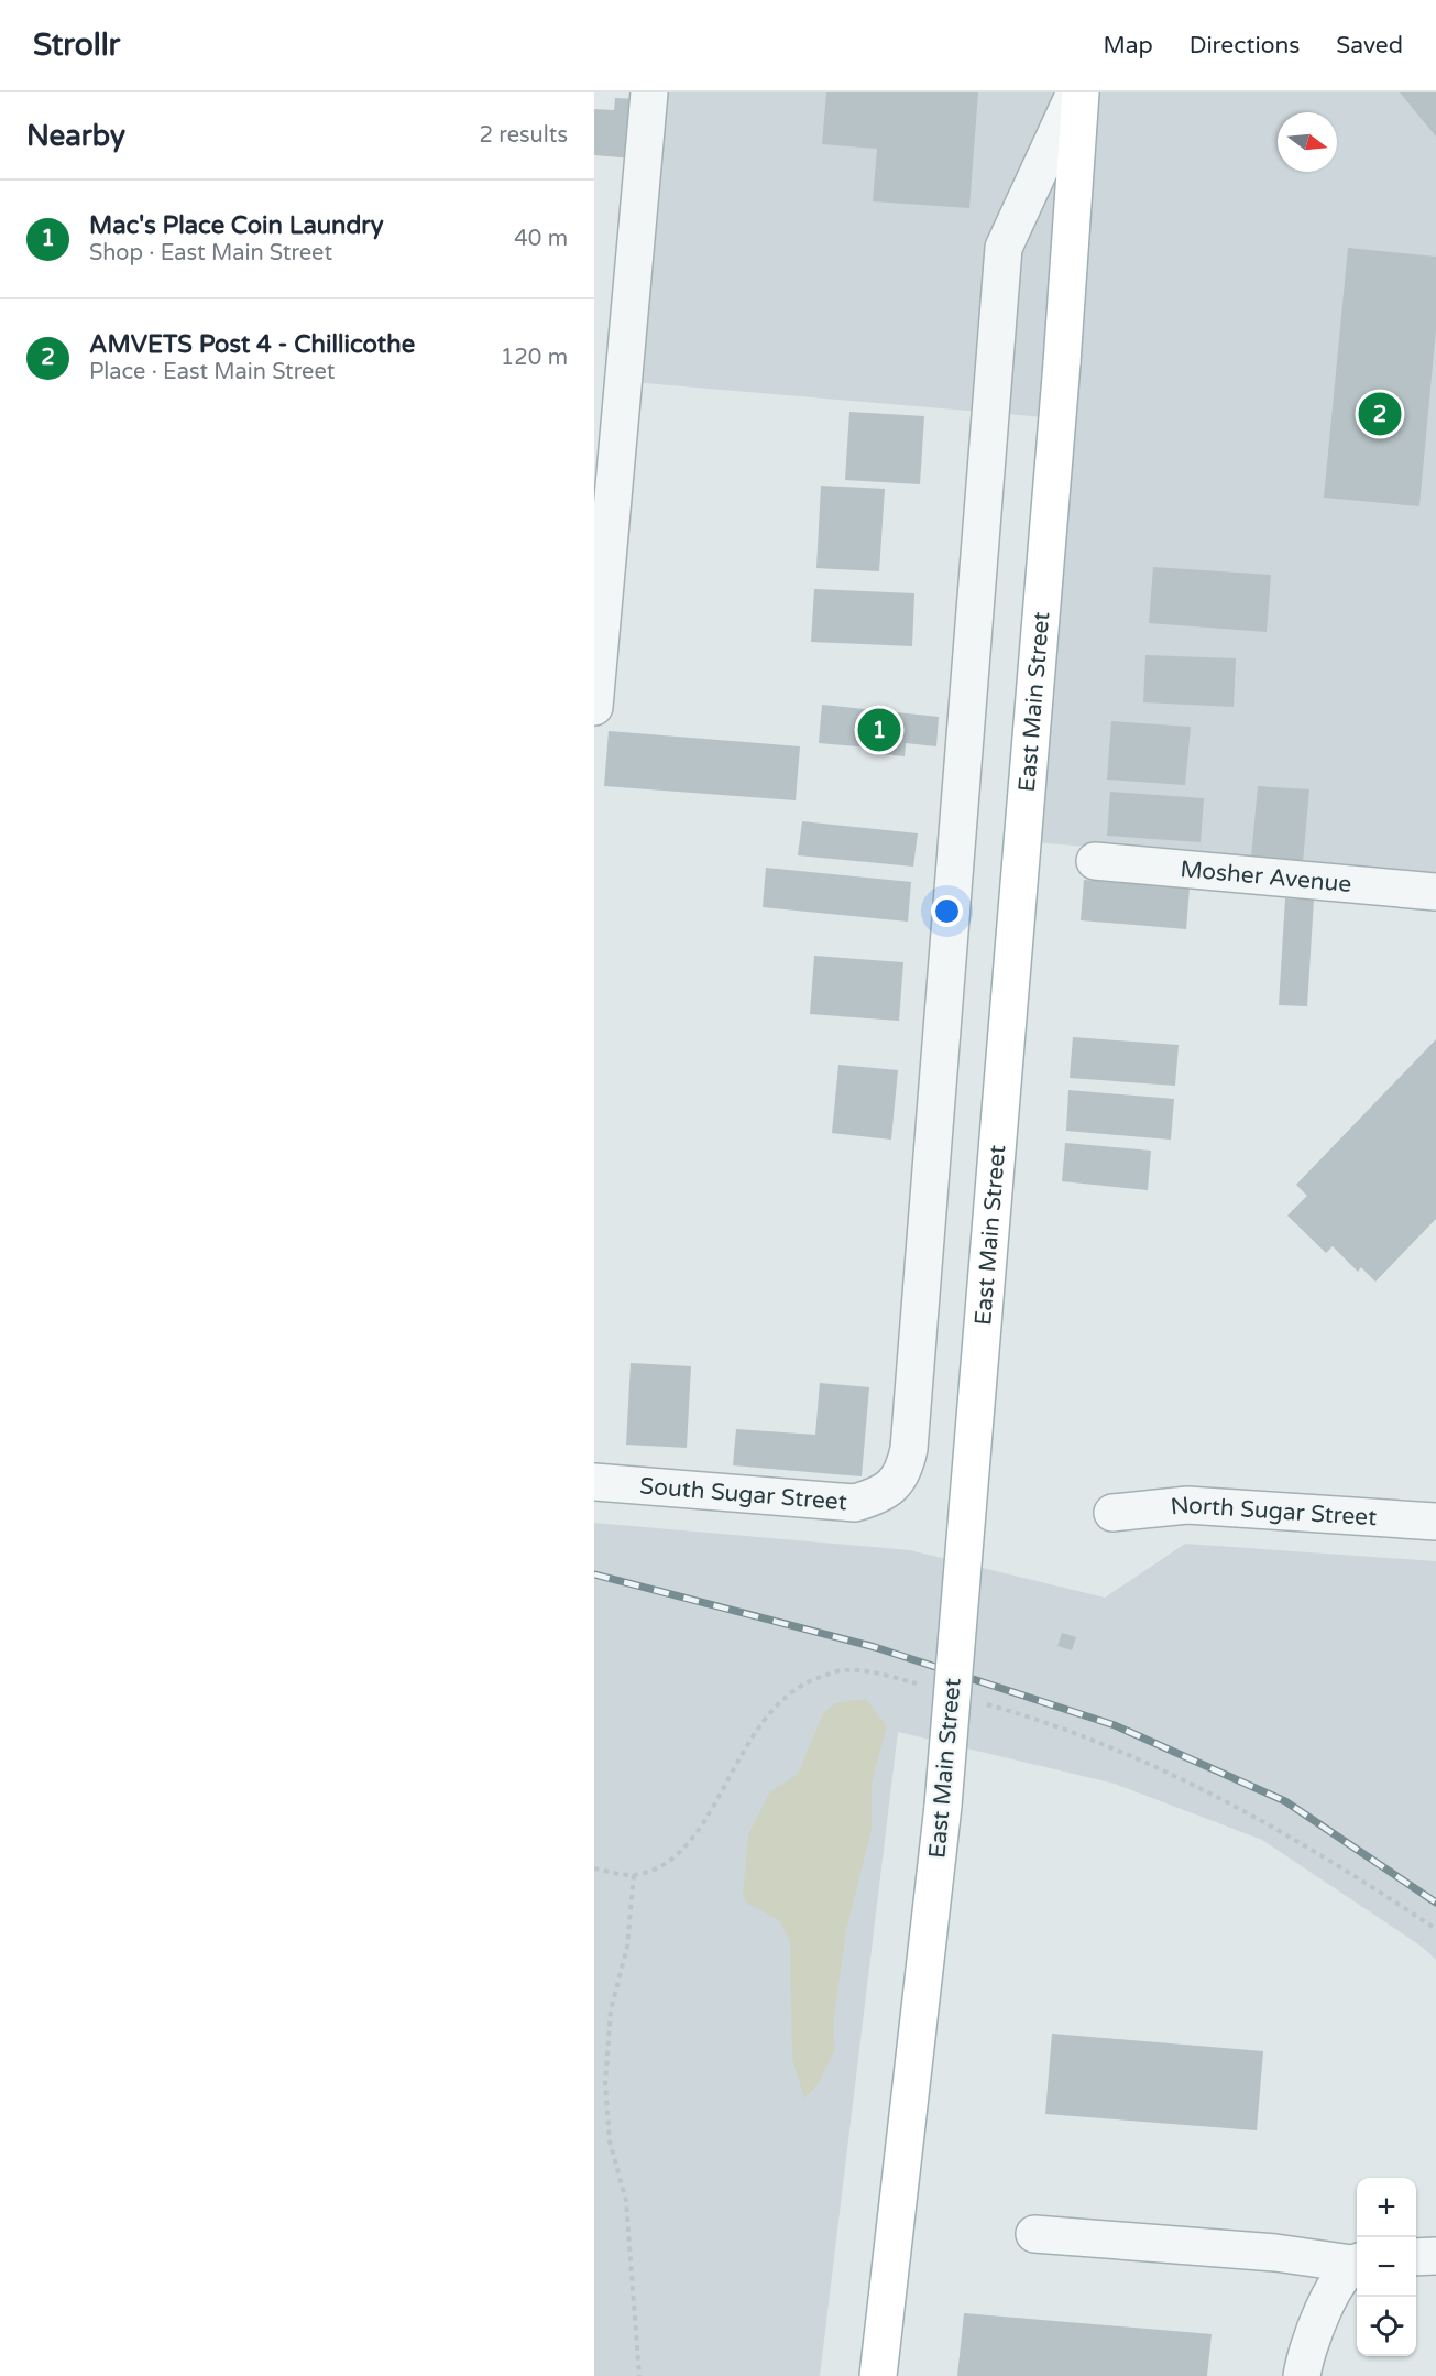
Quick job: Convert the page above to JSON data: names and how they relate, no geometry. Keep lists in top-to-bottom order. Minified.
{"streets":{"main road":["East Main Street"],"street":["Mosher Avenue","South Sugar Street","North Sugar Street"]},"north":"right","page":{"header":"Strollr","nav":["Map","Directions","Saved"],"heading":["Nearby","2 results"],"list":[{"mark":"1","name":"Mac's Place Coin Laundry","note":"Shop · East Main Street","value":"40 m"},{"mark":"2","name":"AMVETS Post 4 - Chillicothe","note":"Place · East Main Street","value":"120 m"}],"pins":["2","1"],"map_buttons":["+","−"]}}
